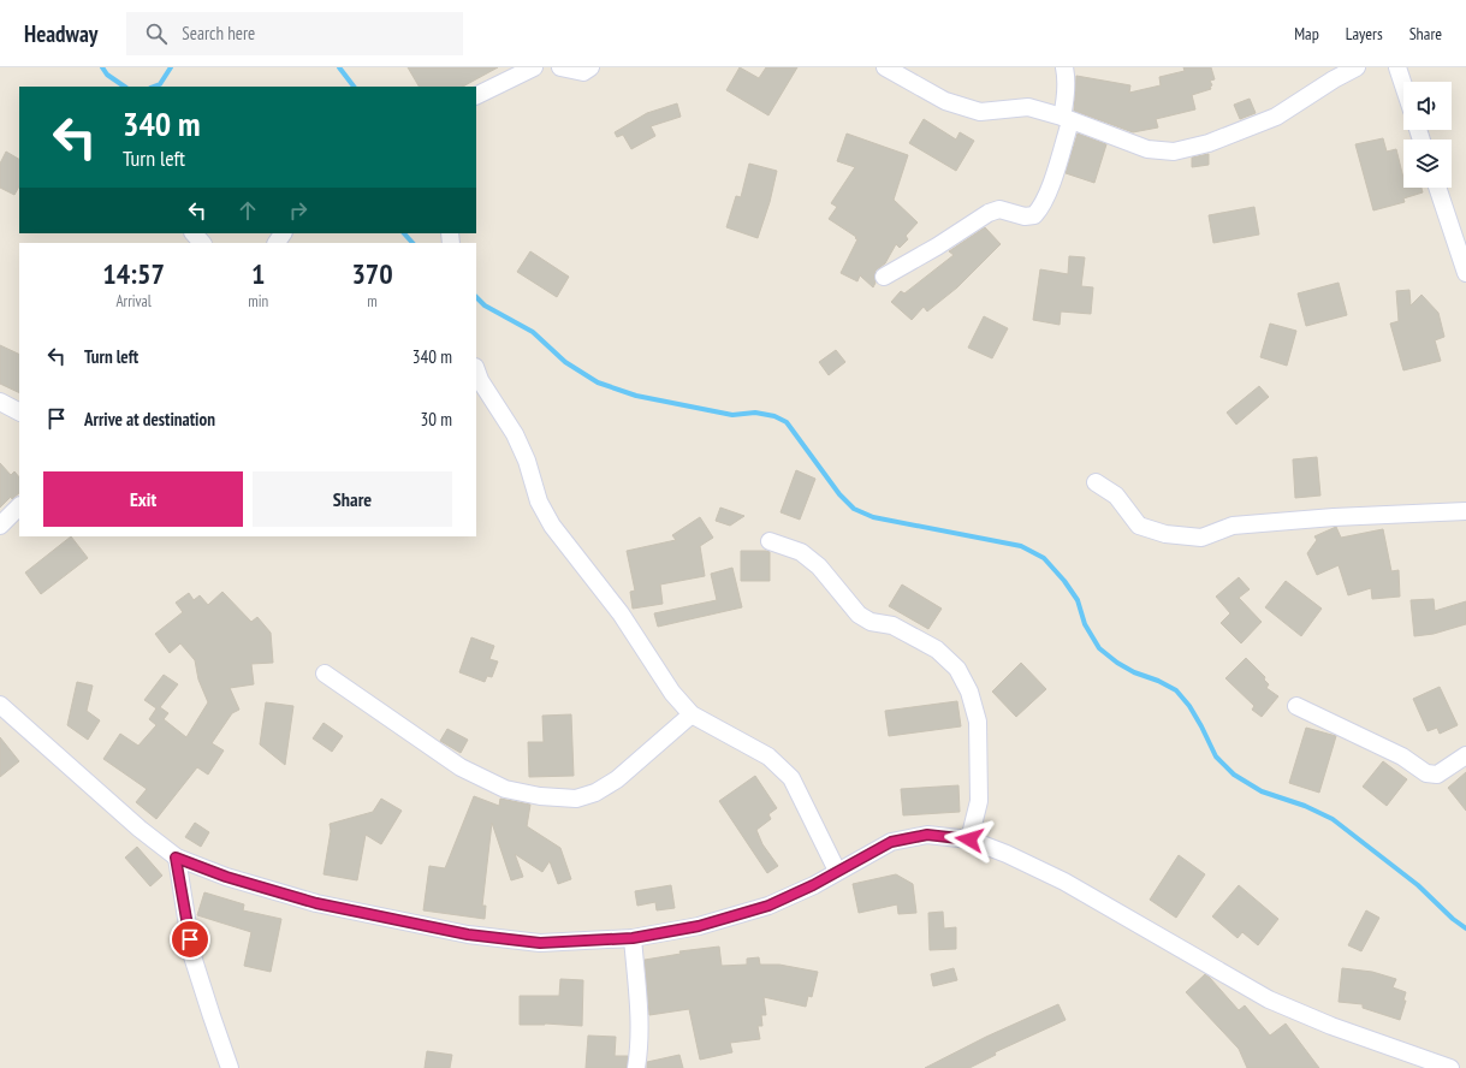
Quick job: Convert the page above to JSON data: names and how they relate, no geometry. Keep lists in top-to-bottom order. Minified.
{"page":{"header":"Headway","search":"Search here","nav":["Map","Layers","Share"],"turn":["340 m","Turn left"],"eta":["14:57","Arrival","1","min","370","m"],"list":[{"name":"Turn left","value":"340 m"},{"name":"Arrive at destination","value":"30 m"}],"buttons":["Exit","Share"]}}
